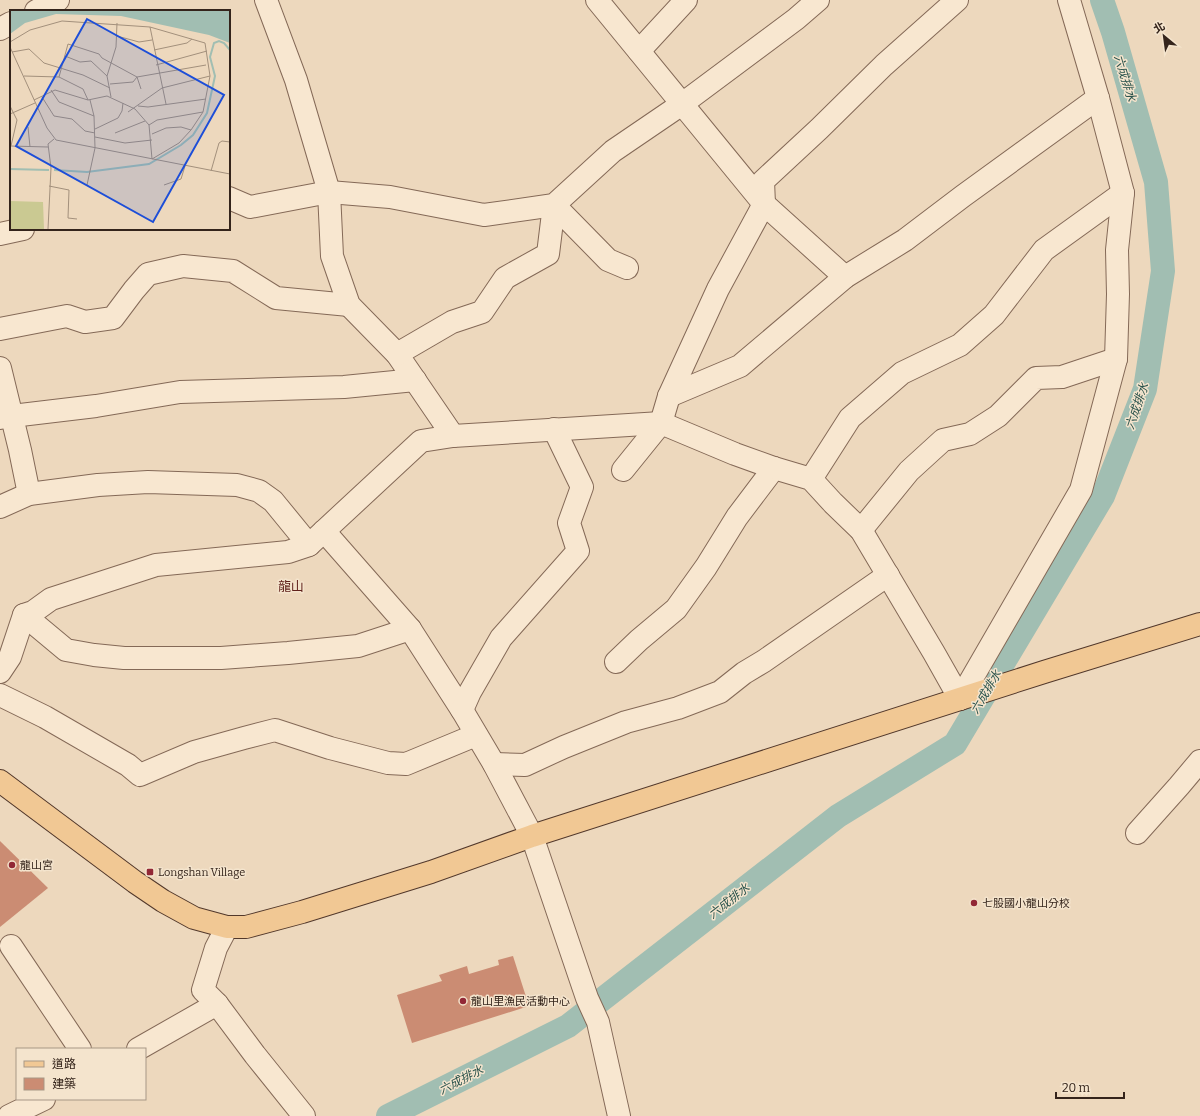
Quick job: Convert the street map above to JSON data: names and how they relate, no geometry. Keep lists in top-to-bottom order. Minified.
{"districts":["龍山"],"water":["六成排水"],"places":{"other":["龍山宮","七股國小龍山分校","龍山里漁民活動中心"],"transit":["Longshan Village"]},"legend":["道路","建築"],"scale_bar":"20 m","north":"top left"}
